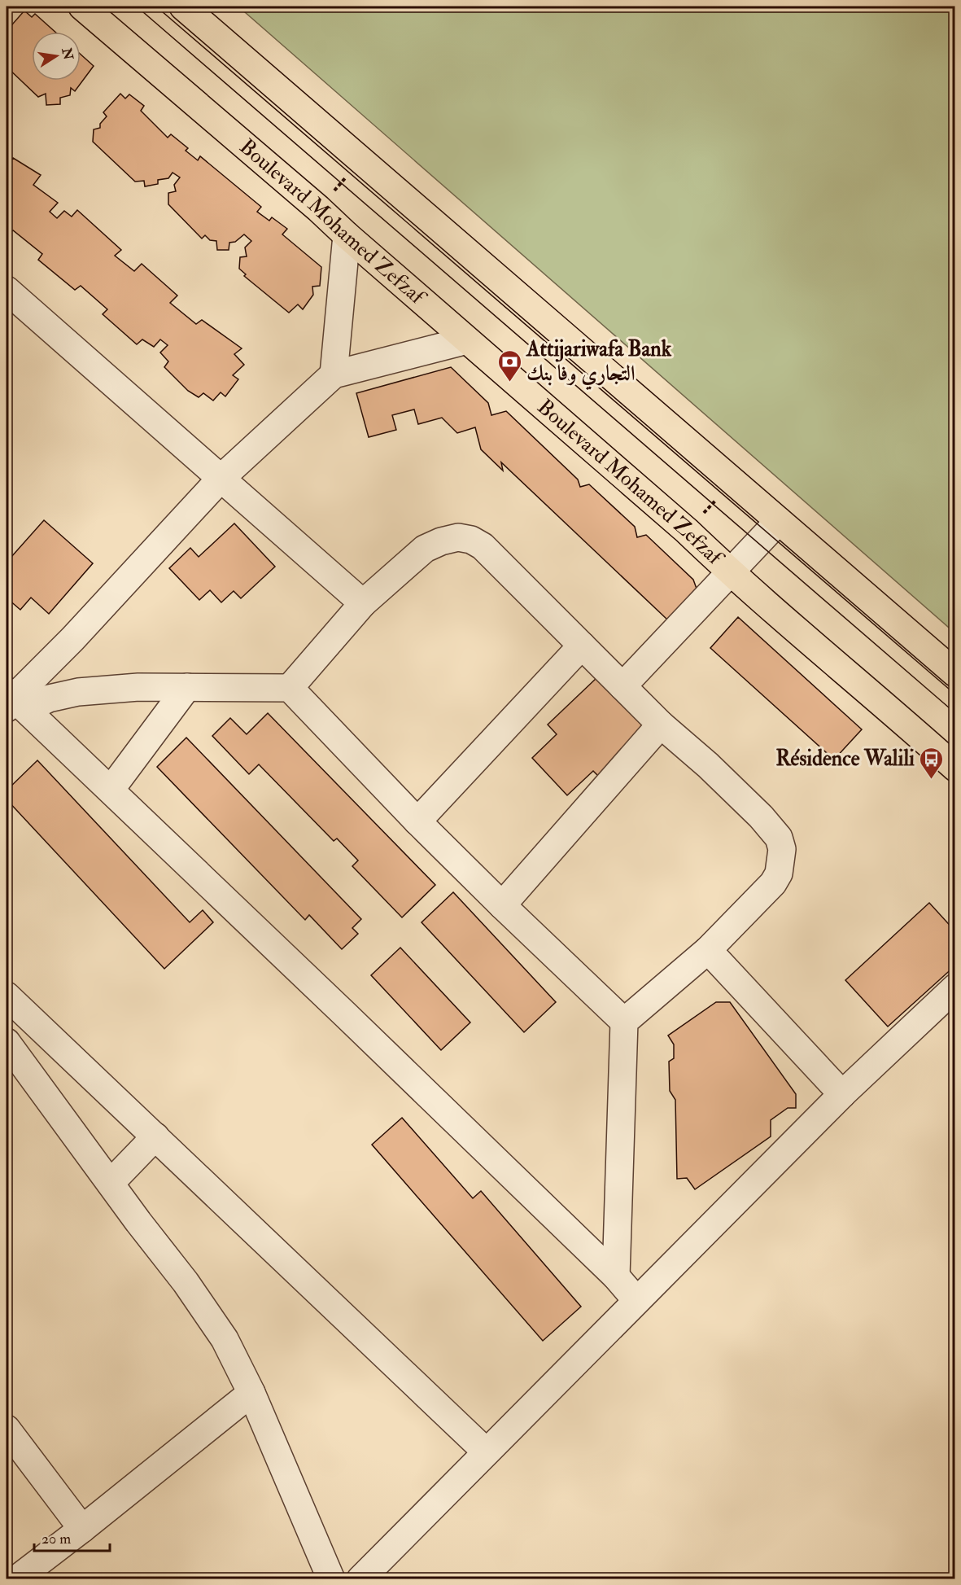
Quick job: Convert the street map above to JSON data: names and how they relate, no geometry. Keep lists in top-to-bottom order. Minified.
{"streets":{"main road":["Boulevard Mohamed Zefzaf"]},"places":{"bank":["Attijariwafa Bank التجاري وفا بنك"],"bus stop":["Résidence Walili"]},"scale_bar":"20 m","north":"right"}
